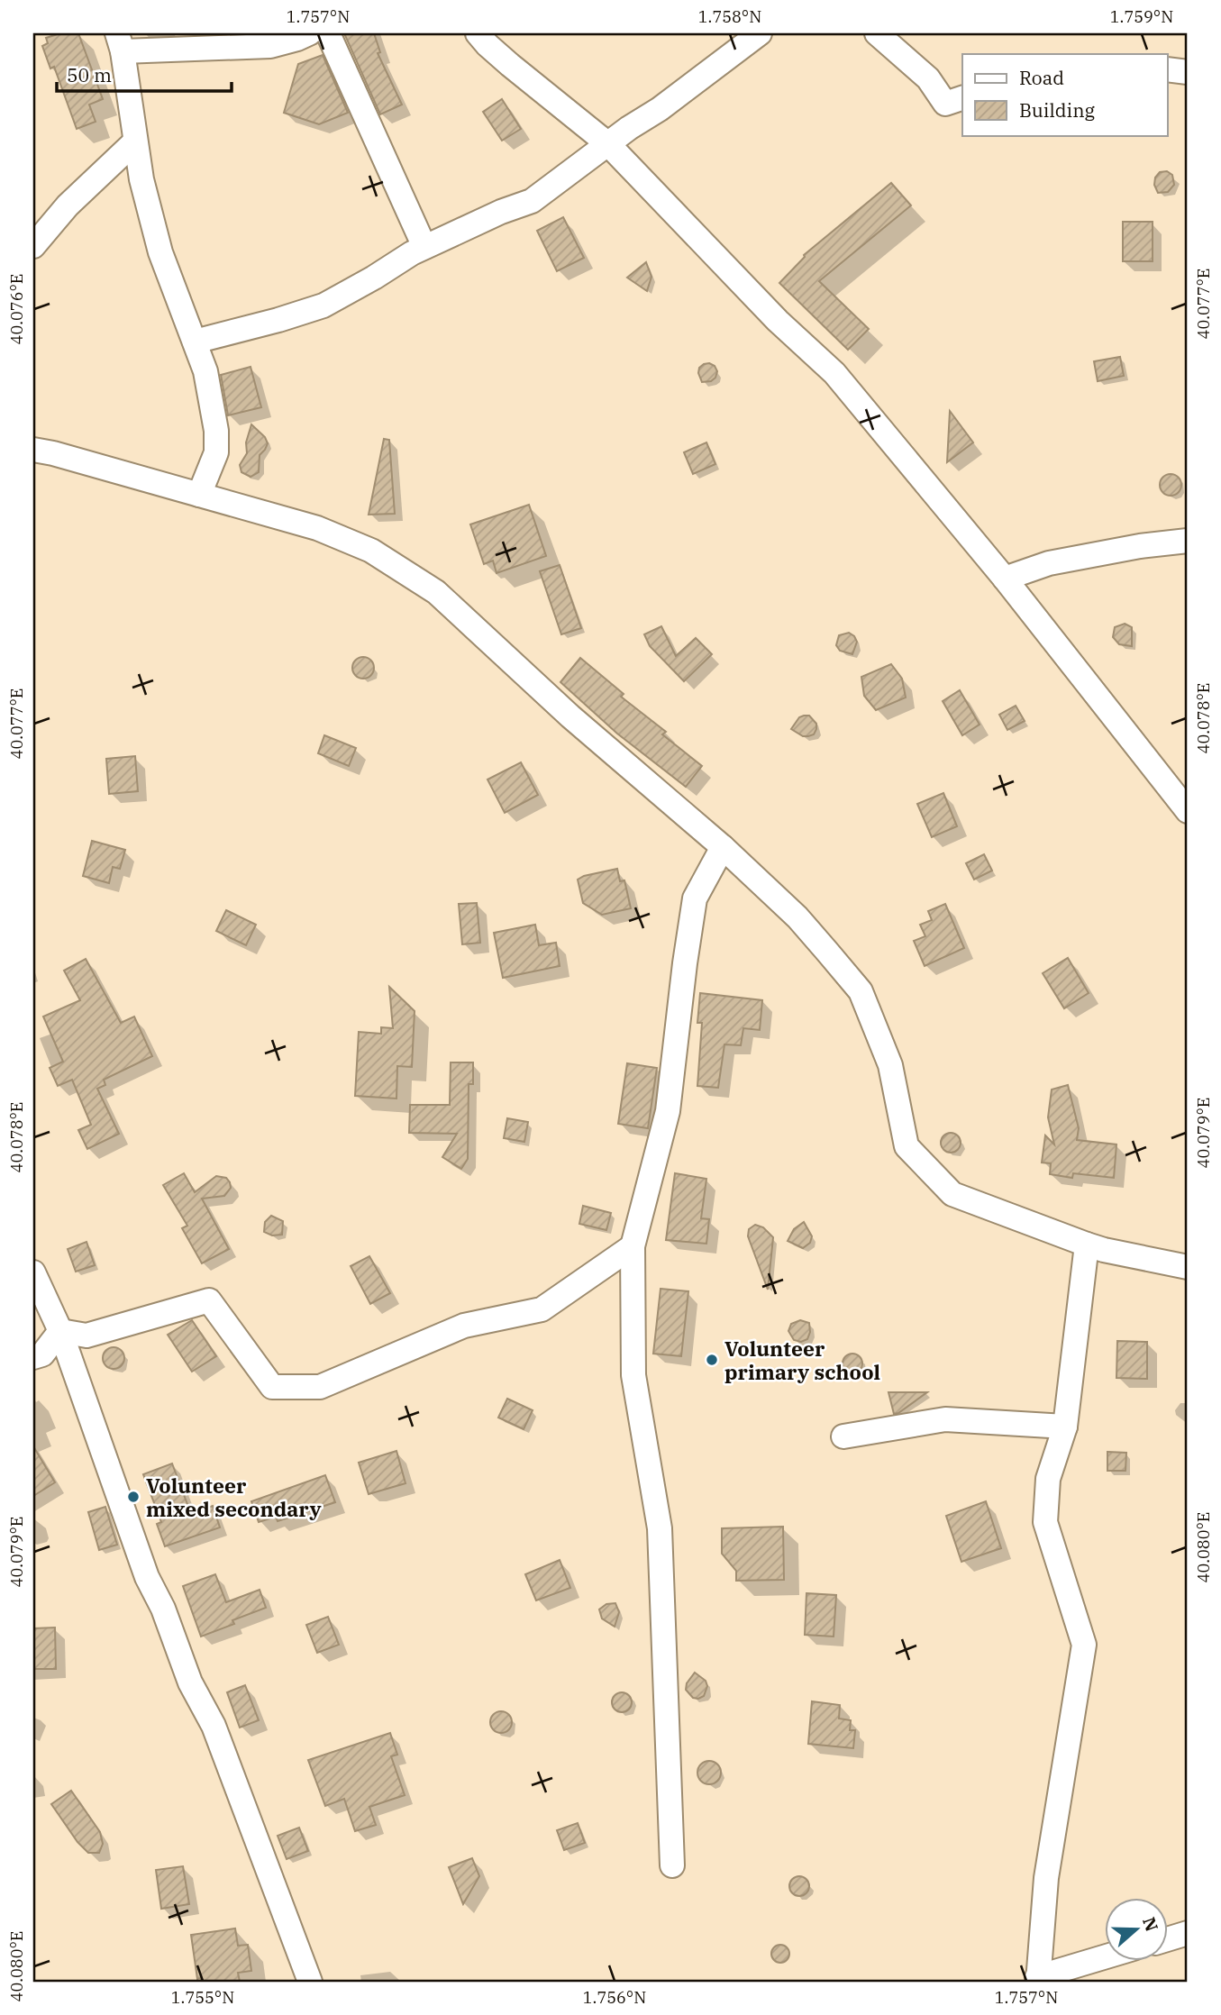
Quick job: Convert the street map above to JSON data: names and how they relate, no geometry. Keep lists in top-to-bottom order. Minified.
{"places":["Volunteer primary school","Volunteer mixed secondary"],"legend":["Road","Building"],"scale_bar":"50 m","north":"right","coordinates":["1.757°N","1.758°N","1.759°N","40.077°E","40.076°E","40.078°E","40.079°E","40.080°E","1.755°N","1.756°N"]}
